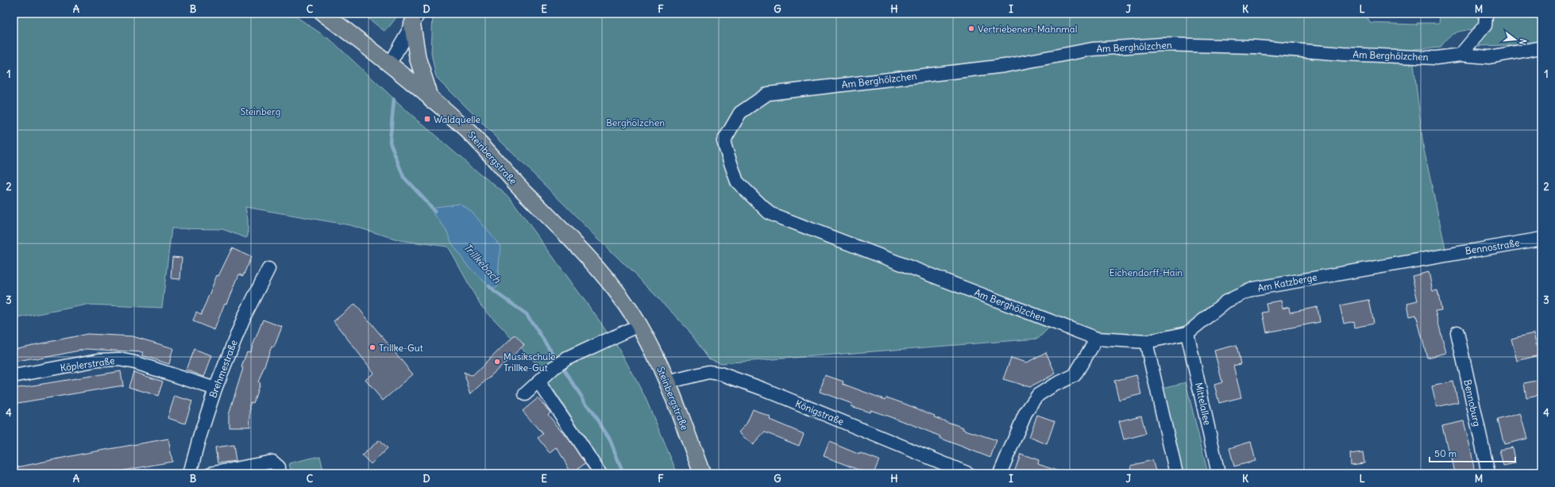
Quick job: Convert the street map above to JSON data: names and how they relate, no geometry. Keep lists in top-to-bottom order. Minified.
{"streets":{"main road":["Steinbergstraße"],"street":["Am Berghölzchen","Bennostraße","Am Katzberge","Köplerstraße","Brehmestraße","Bennoburg","Mittelallee","Königstraße"]},"crossings":[["Am Berghölzchen","Am Katzberge"],["Steinbergstraße","Königstraße"],["Bennostraße","Am Katzberge"],["Am Katzberge","Mittelallee"],["Köplerstraße","Brehmestraße"]],"water":["Trillkebach"],"parks":["Steinberg","Berghölzchen","Eichendorff-Hain"],"places":{"other":["Vertriebenen-Mahnmal","Trillke-Gut","Musikschule Trillke-Gut"],"transit":["Waldquelle"]},"scale_bar":"50 m","north":"right","grid":{"columns":["A","B","C","D","E","F","G","H","I","J","K","L","M"],"rows":["1","2","3","4"]}}
